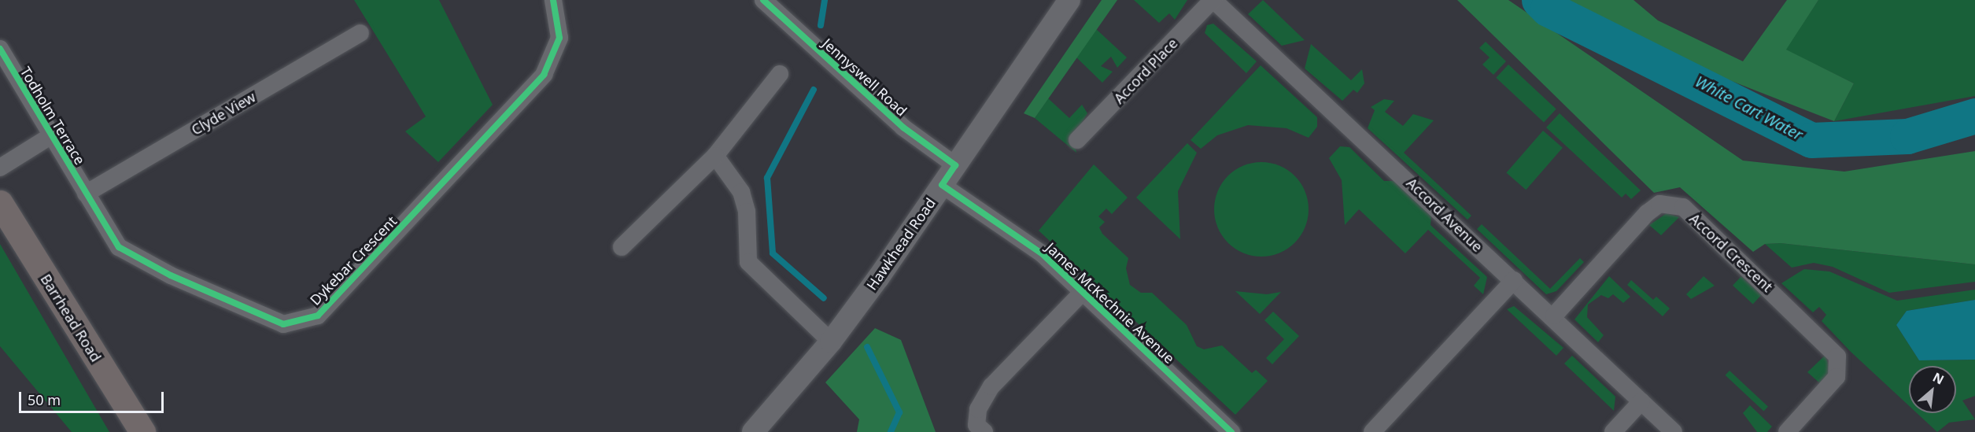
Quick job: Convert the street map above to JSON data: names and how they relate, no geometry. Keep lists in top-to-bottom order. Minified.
{"streets":{"main road":["Barrhead Road"],"street":["Accord Place","Jennyswell Road","Clyde View","Todholm Terrace","Accord Avenue","Hawkhead Road","Accord Crescent","Dykebar Crescent","James McKechnie Avenue"]},"crossings":[["Accord Place","Accord Avenue"],["Jennyswell Road","Hawkhead Road"],["Clyde View","Todholm Terrace"],["Clyde View","Dykebar Crescent"],["Todholm Terrace","Dykebar Crescent"],["Accord Avenue","Accord Crescent"],["Hawkhead Road","James McKechnie Avenue"]],"water":["White Cart Water"],"scale_bar":"50 m","north":"top right"}
